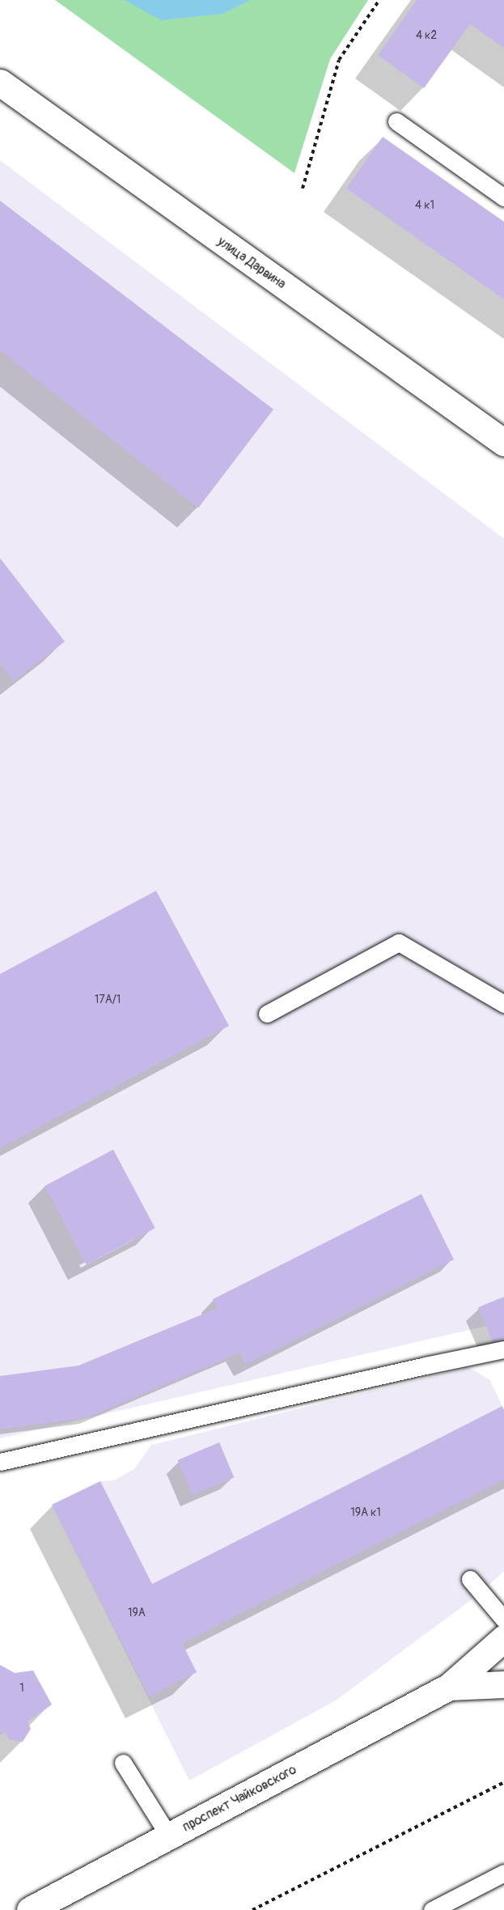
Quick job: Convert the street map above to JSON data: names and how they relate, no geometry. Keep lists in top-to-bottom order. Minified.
{"streets":{"main road":["улица Дарвина","проспект Чайковского"]},"house_numbers":["4 к2","4 к1","17А/1","19А к1","19А","1"]}
